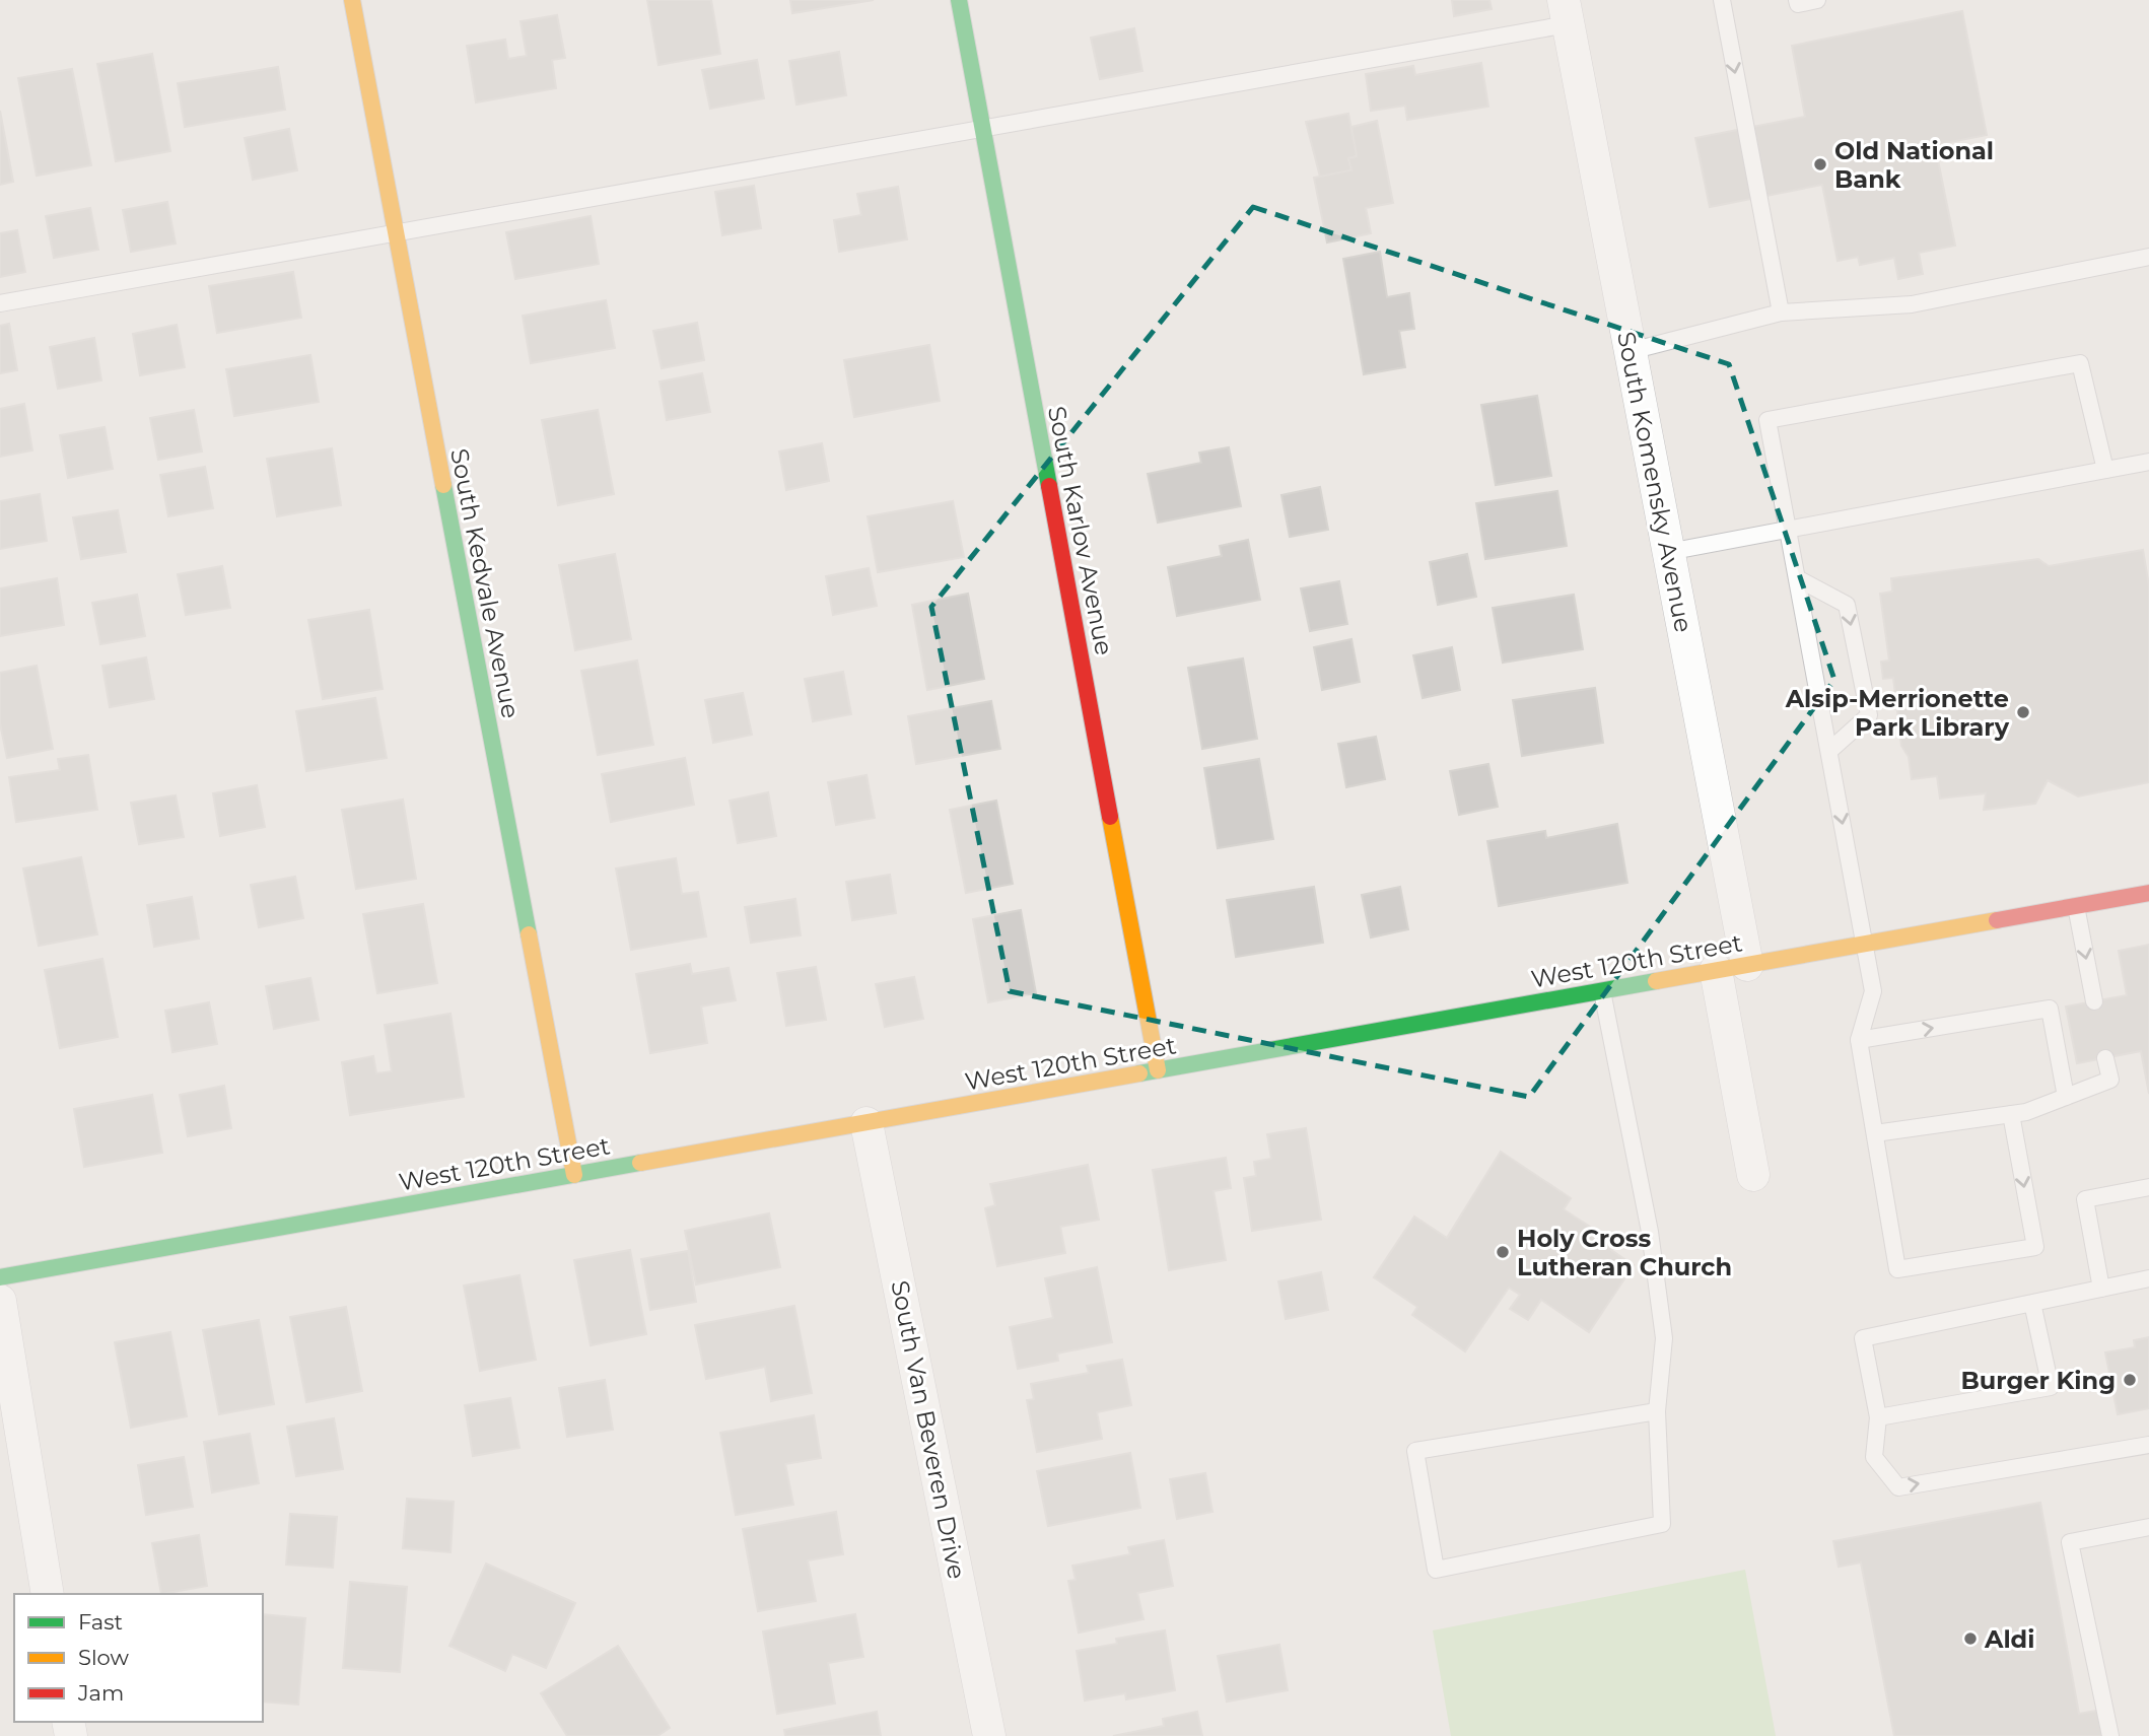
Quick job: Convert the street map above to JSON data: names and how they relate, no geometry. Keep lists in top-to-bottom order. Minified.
{"streets":{"street":["South Komensky Avenue","South Karlov Avenue","South Kedvale Avenue","West 120th Street","South Van Beveren Drive"]},"crossings":[["South Komensky Avenue","West 120th Street"],["South Karlov Avenue","West 120th Street"],["South Kedvale Avenue","West 120th Street"],["West 120th Street","South Van Beveren Drive"]],"places":["Old National Bank","Alsip-Merrionette Park Library","Holy Cross Lutheran Church","Burger King","Aldi"],"legend":["Fast","Slow","Jam"]}
